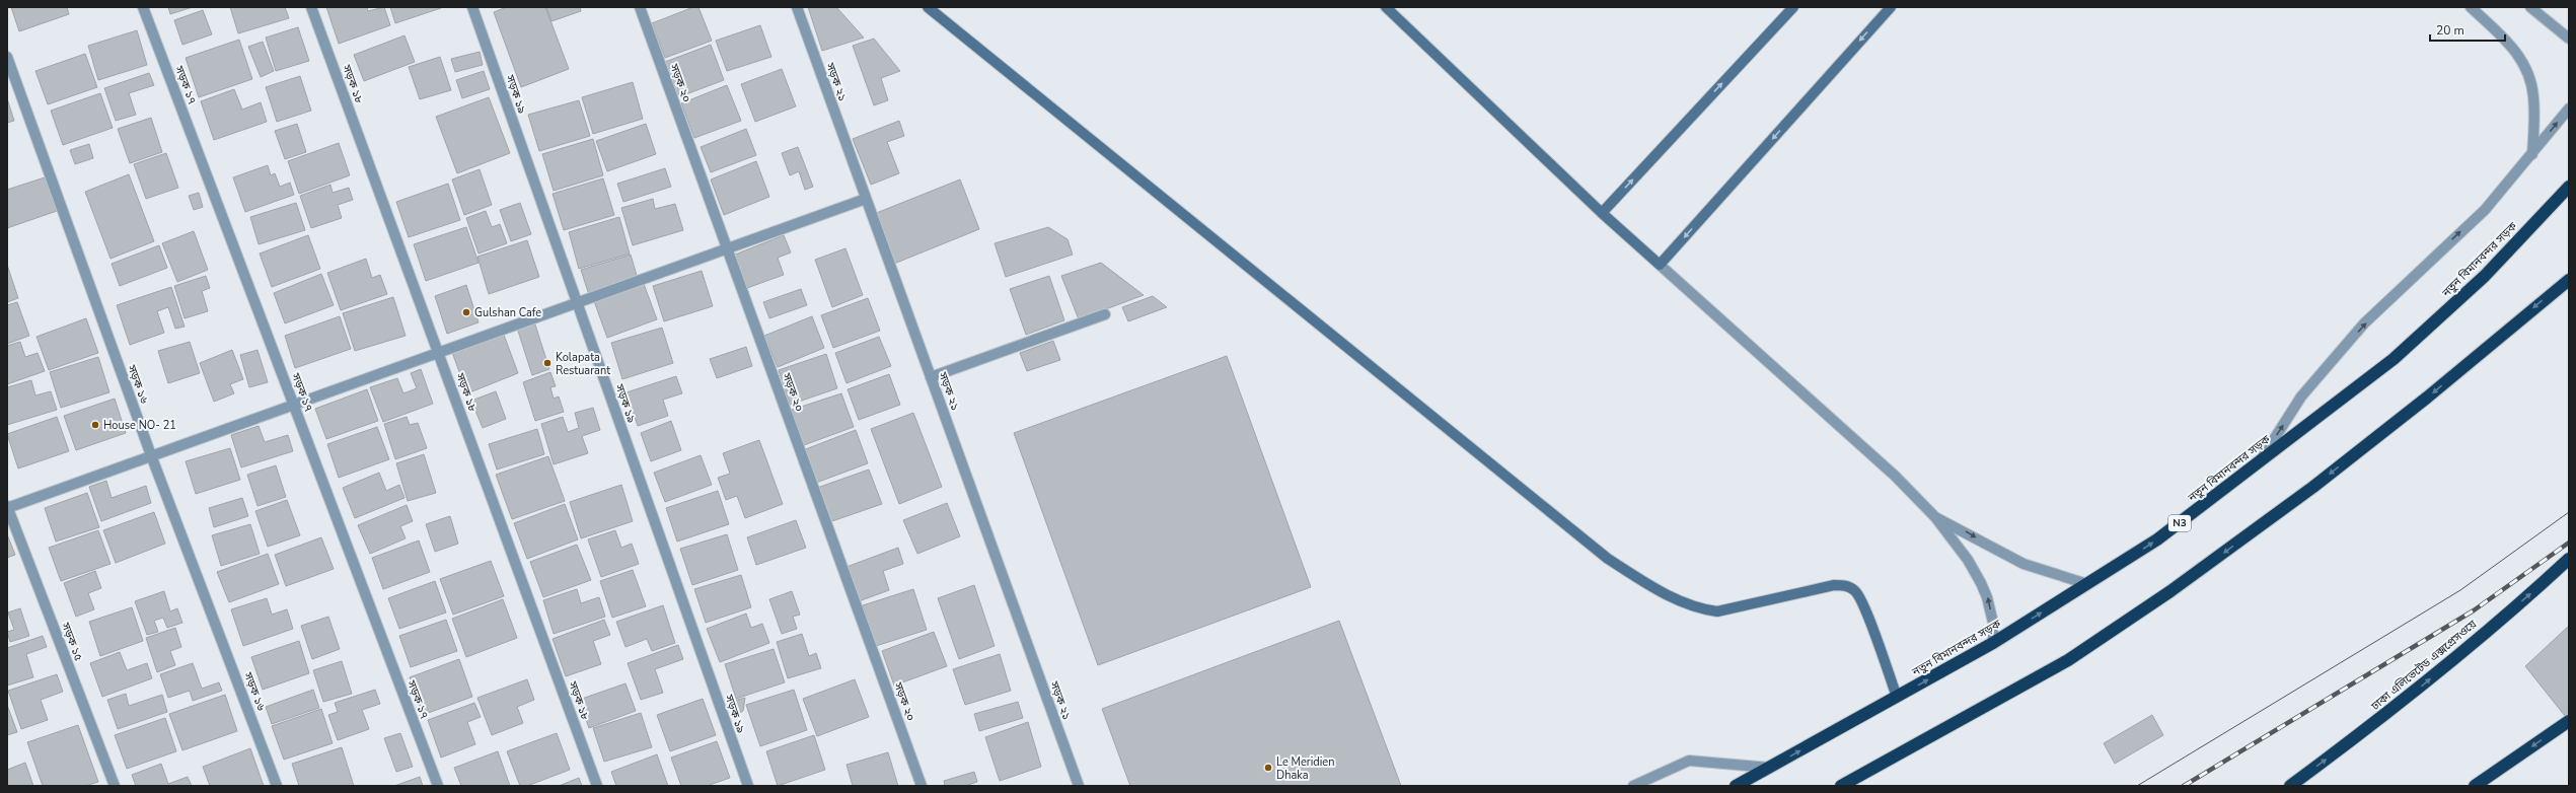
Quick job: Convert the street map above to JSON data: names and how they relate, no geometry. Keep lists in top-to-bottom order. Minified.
{"streets":{"highway":["নতুন বিমানবন্দর সড়ক","N3","ঢাকা এলিভেটেড এক্সপ্রেসওয়ে"],"street":["সড়ক ২১","সড়ক ২০","সড়ক ১৮","সড়ক ১৭","সড়ক ১৯","সড়ক ১৬","সড়ক ১৫"]},"one_way":["ঢাকা এলিভেটেড এক্সপ্রেসওয়ে"],"places":["Gulshan Cafe","Kolapata Restuarant","House NO- 21","Le Meridien Dhaka"],"scale_bar":"20 m"}
